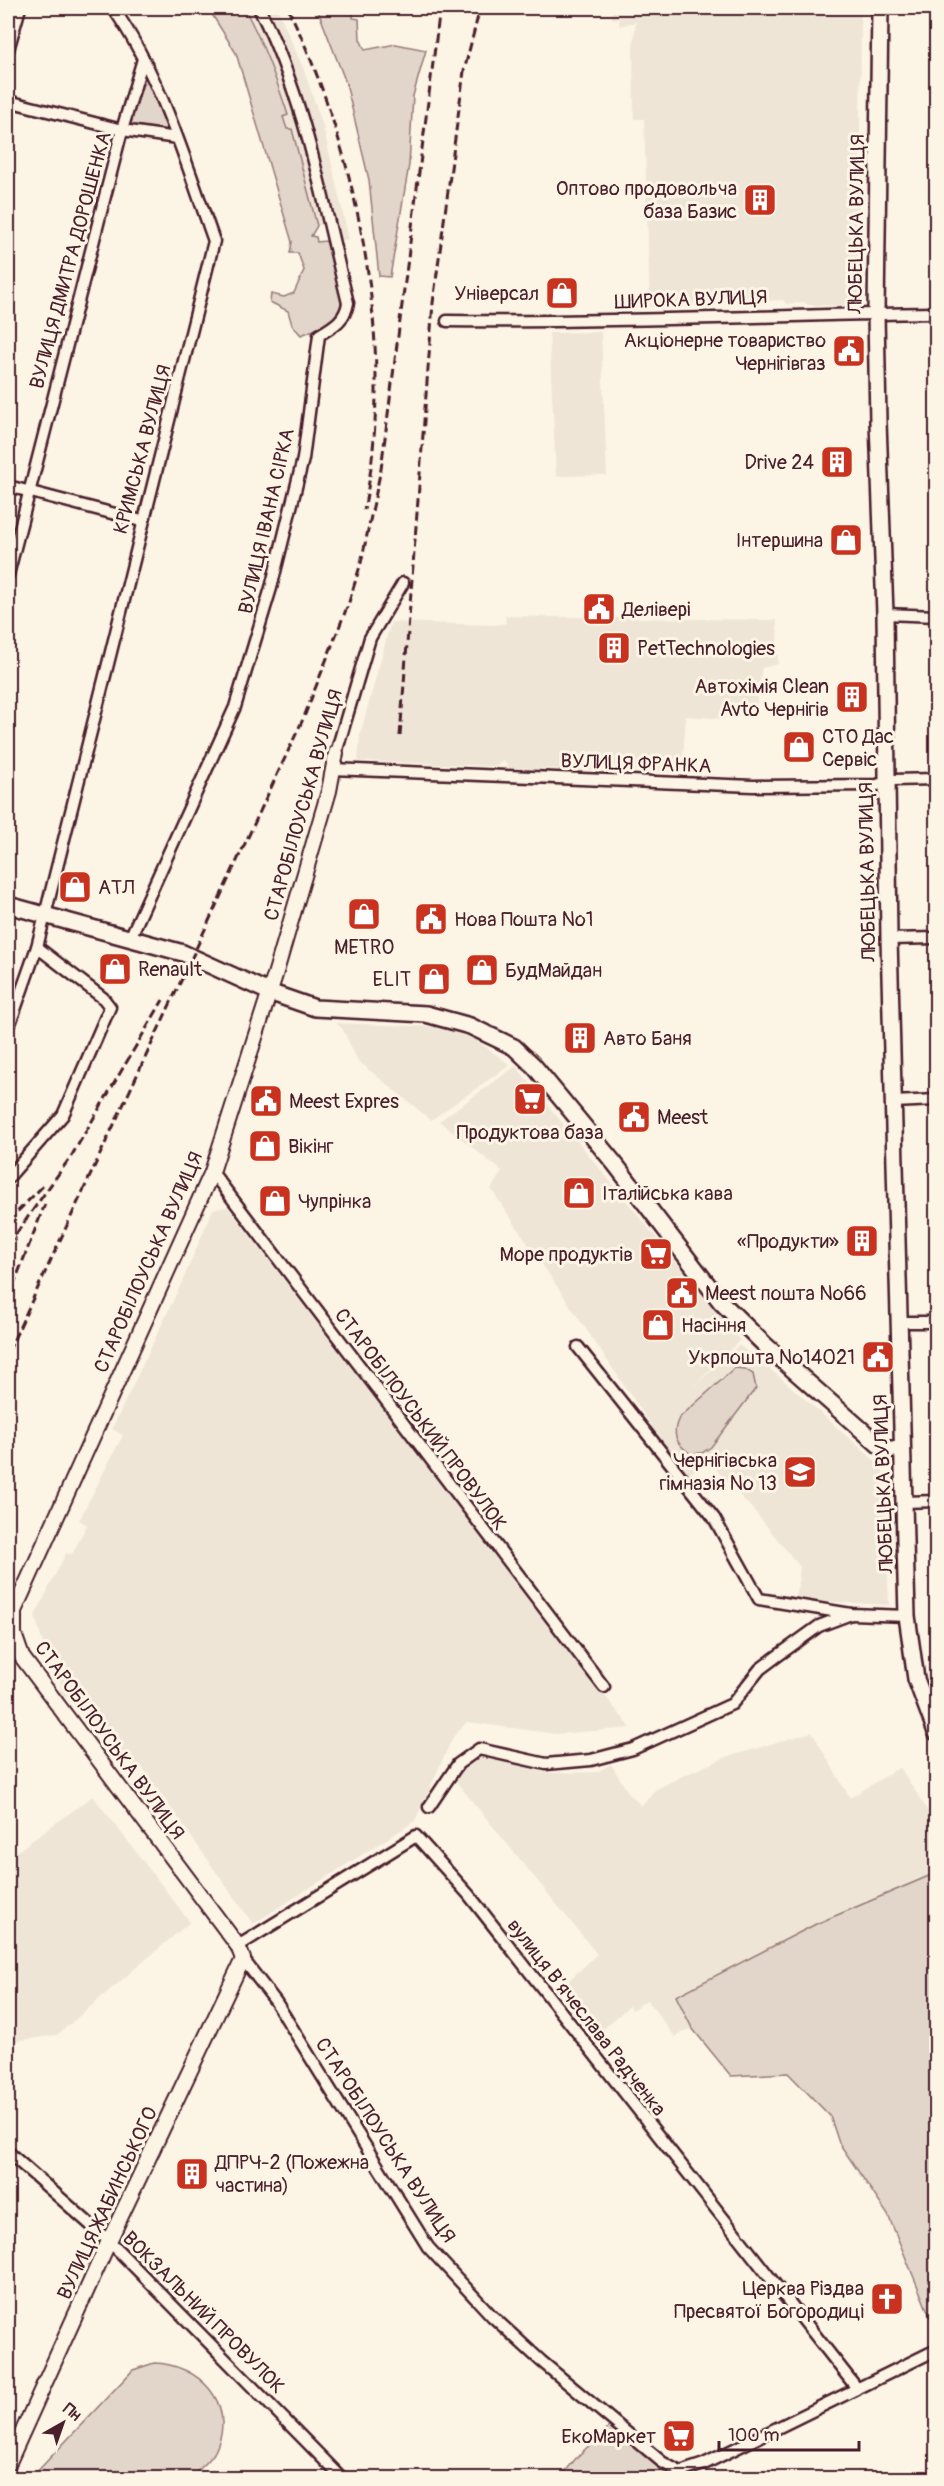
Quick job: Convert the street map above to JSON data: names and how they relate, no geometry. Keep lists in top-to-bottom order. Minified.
{"streets":{"main road":["ЛЮБЕЦЬКА ВУЛИЦЯ"],"street":["ВУЛИЦЯ ДМИТРА ДОРОШЕНКА","ШИРОКА ВУЛИЦЯ","КРИМСЬКА ВУЛИЦЯ","ВУЛИЦЯ ІВАНА СІРКА","ВУЛИЦЯ ФРАНКА","СТАРОБІЛОУСЬКА ВУЛИЦЯ","СТАРОБІЛОУСЬКИЙ ПРОВУЛОК","вулиця Вʼячеслава Радченка","ВУЛИЦЯ ЖАБИНСЬКОГО","ВОКЗАЛЬНИЙ ПРОВУЛОК"]},"crossings":[["ЛЮБЕЦЬКА ВУЛИЦЯ","ШИРОКА ВУЛИЦЯ"],["ЛЮБЕЦЬКА ВУЛИЦЯ","ВУЛИЦЯ ФРАНКА"],["ВУЛИЦЯ ДМИТРА ДОРОШЕНКА","КРИМСЬКА ВУЛИЦЯ"],["ВУЛИЦЯ ФРАНКА","СТАРОБІЛОУСЬКА ВУЛИЦЯ"],["СТАРОБІЛОУСЬКА ВУЛИЦЯ","СТАРОБІЛОУСЬКИЙ ПРОВУЛОК"],["СТАРОБІЛОУСЬКА ВУЛИЦЯ","вулиця Вʼячеслава Радченка"],["СТАРОБІЛОУСЬКА ВУЛИЦЯ","ВУЛИЦЯ ЖАБИНСЬКОГО"],["вулиця Вʼячеслава Радченка","ВУЛИЦЯ ЖАБИНСЬКОГО"],["ВУЛИЦЯ ЖАБИНСЬКОГО","ВОКЗАЛЬНИЙ ПРОВУЛОК"]],"places":{"building":["Оптово продовольча база Базис","Drive 24","PetTechnologies","Автохімія Clean Avto Чернігів","Авто Баня","«Продукти»","ДПРЧ-2 (Пожежна частина)"],"shop":["Універсал","Інтершина","СТО Дас Сервіс","АТЛ","METRO","Renault","БудМайдан","ELIT","Вікінг","Італійська кава","Чупрінка","Насіння"],"public building":["Акціонерне товариство Чернігівгаз","Делівері","Нова Пошта №1","Meest Expres","Meest","Meest пошта №66","Укрпошта №14021"],"supermarket":["Продуктова база","Море продуктів","ЕкоМаркет"],"school or university":["Чернігівська гімназія № 13"],"church":["Церква Різдва Пресвятої Богородиці"]},"scale_bar":"100 m","north":"top right"}
